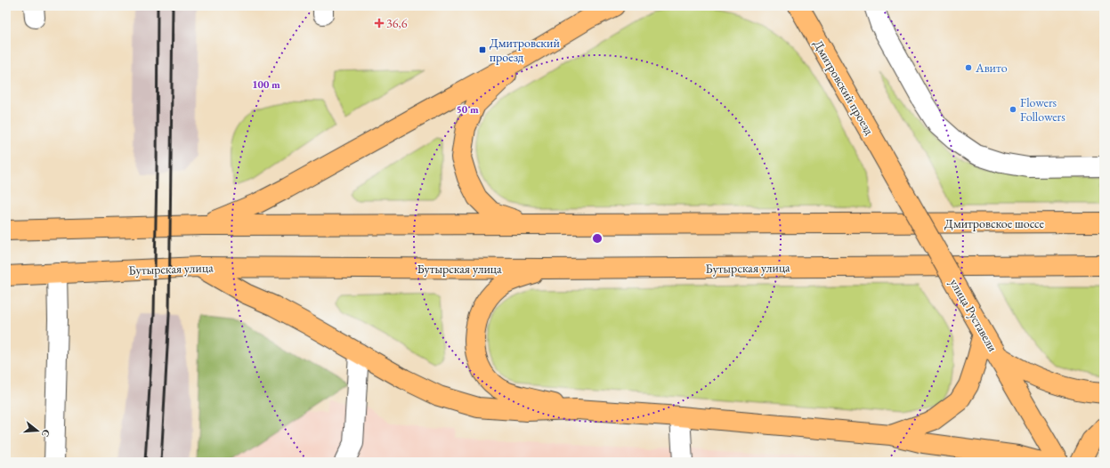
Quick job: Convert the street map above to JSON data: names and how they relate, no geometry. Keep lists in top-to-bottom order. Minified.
{"streets":{"main road":["Дмитровский проезд","Дмитровское шоссе","Бутырская улица","улица Руставели"]},"crossings":[["Дмитровский проезд","улица Руставели"]],"places":{"health":["36,6"],"transit":["Дмитровский проезд"],"other":["Авито","Flowers Followers"]},"north":"right","rings":["100 m","50 m"]}
